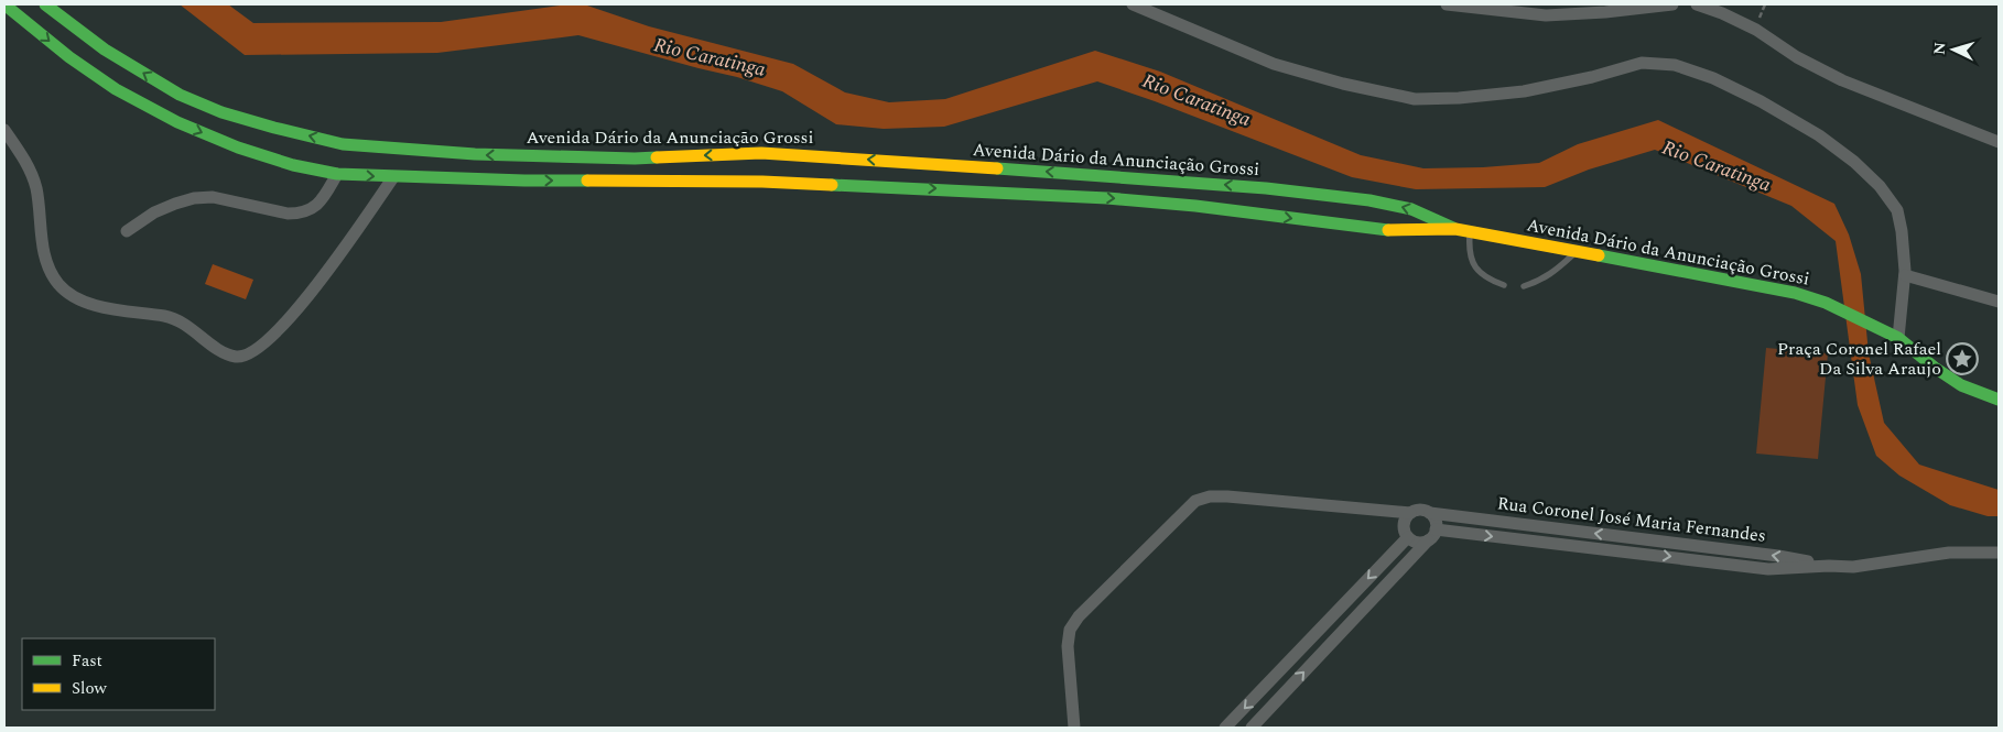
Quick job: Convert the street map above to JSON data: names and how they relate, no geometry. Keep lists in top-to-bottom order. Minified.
{"streets":{"main road":["Avenida Dário da Anunciação Grossi"],"street":["Rua Coronel José Maria Fernandes"]},"water":["Rio Caratinga"],"places":{"place":["Praça Coronel Rafael Da Silva Araujo"]},"legend":["Fast","Slow"],"north":"left"}
